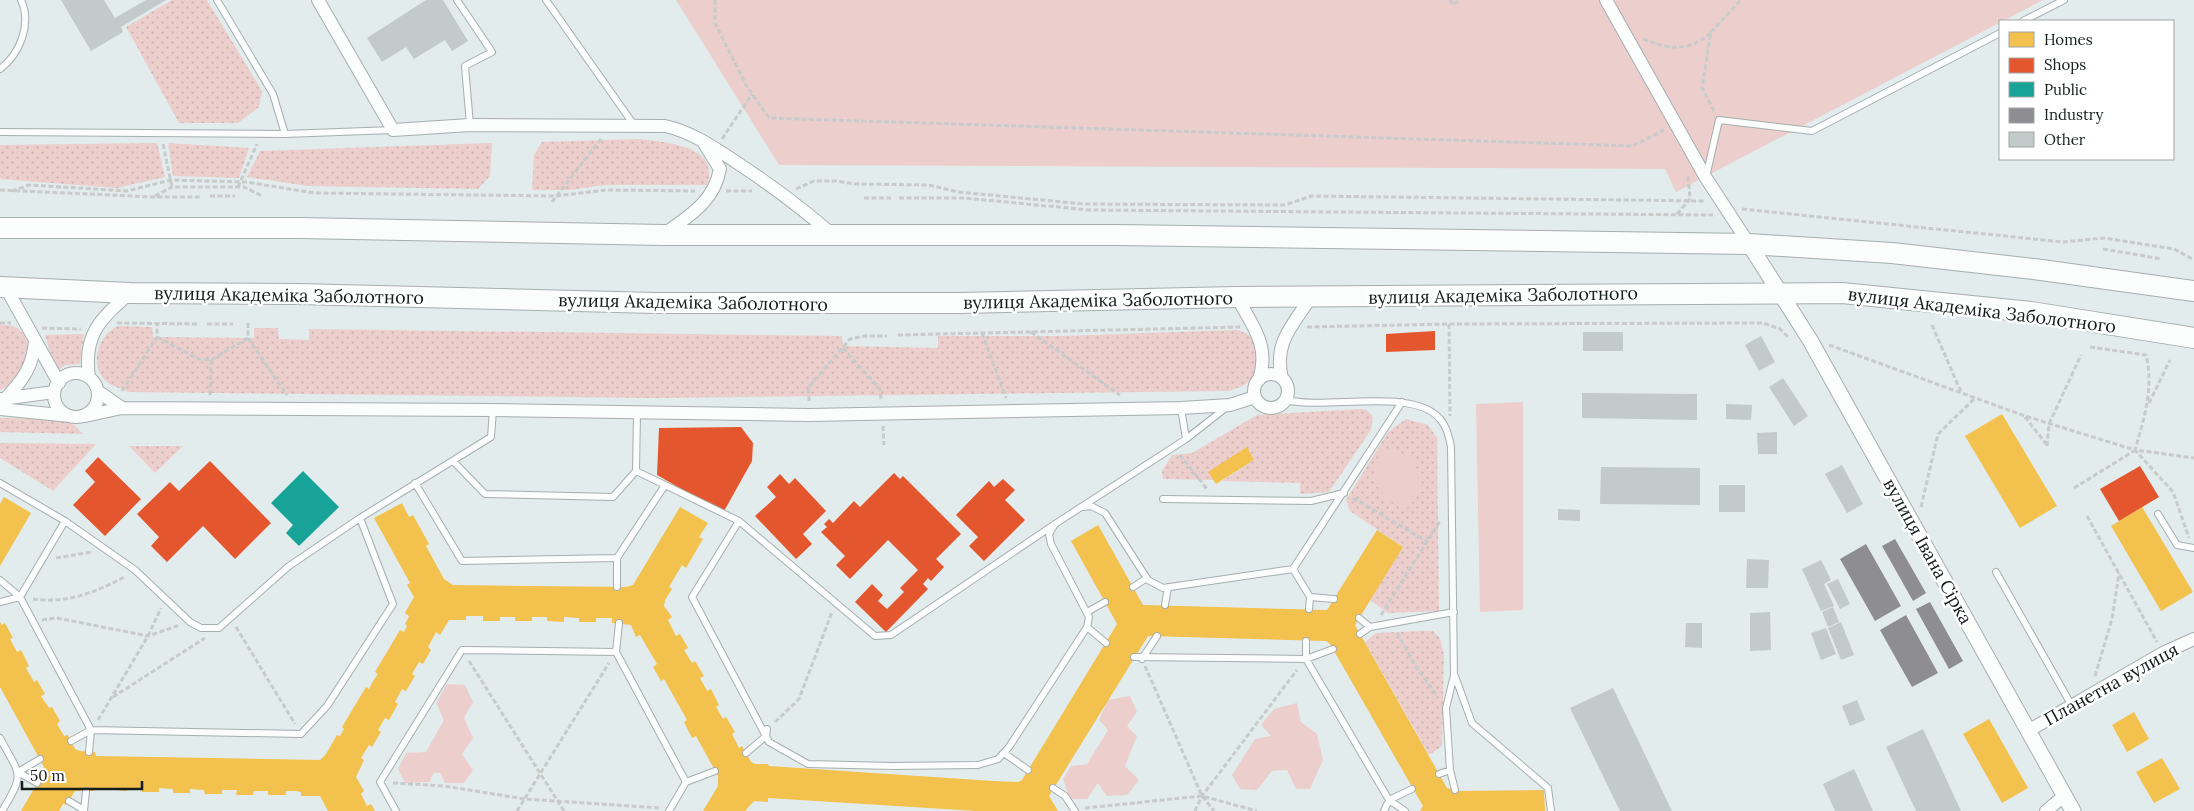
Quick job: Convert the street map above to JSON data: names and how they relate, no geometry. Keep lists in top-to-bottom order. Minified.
{"streets":{"highway":["вулиця Академіка Заболотного"],"street":["вулиця Івана Сірка","Планетна вулиця"]},"crossings":[["вулиця Академіка Заболотного","вулиця Івана Сірка"],["вулиця Івана Сірка","Планетна вулиця"]],"legend":["Homes","Shops","Public","Industry","Other"],"scale_bar":"50 m"}
